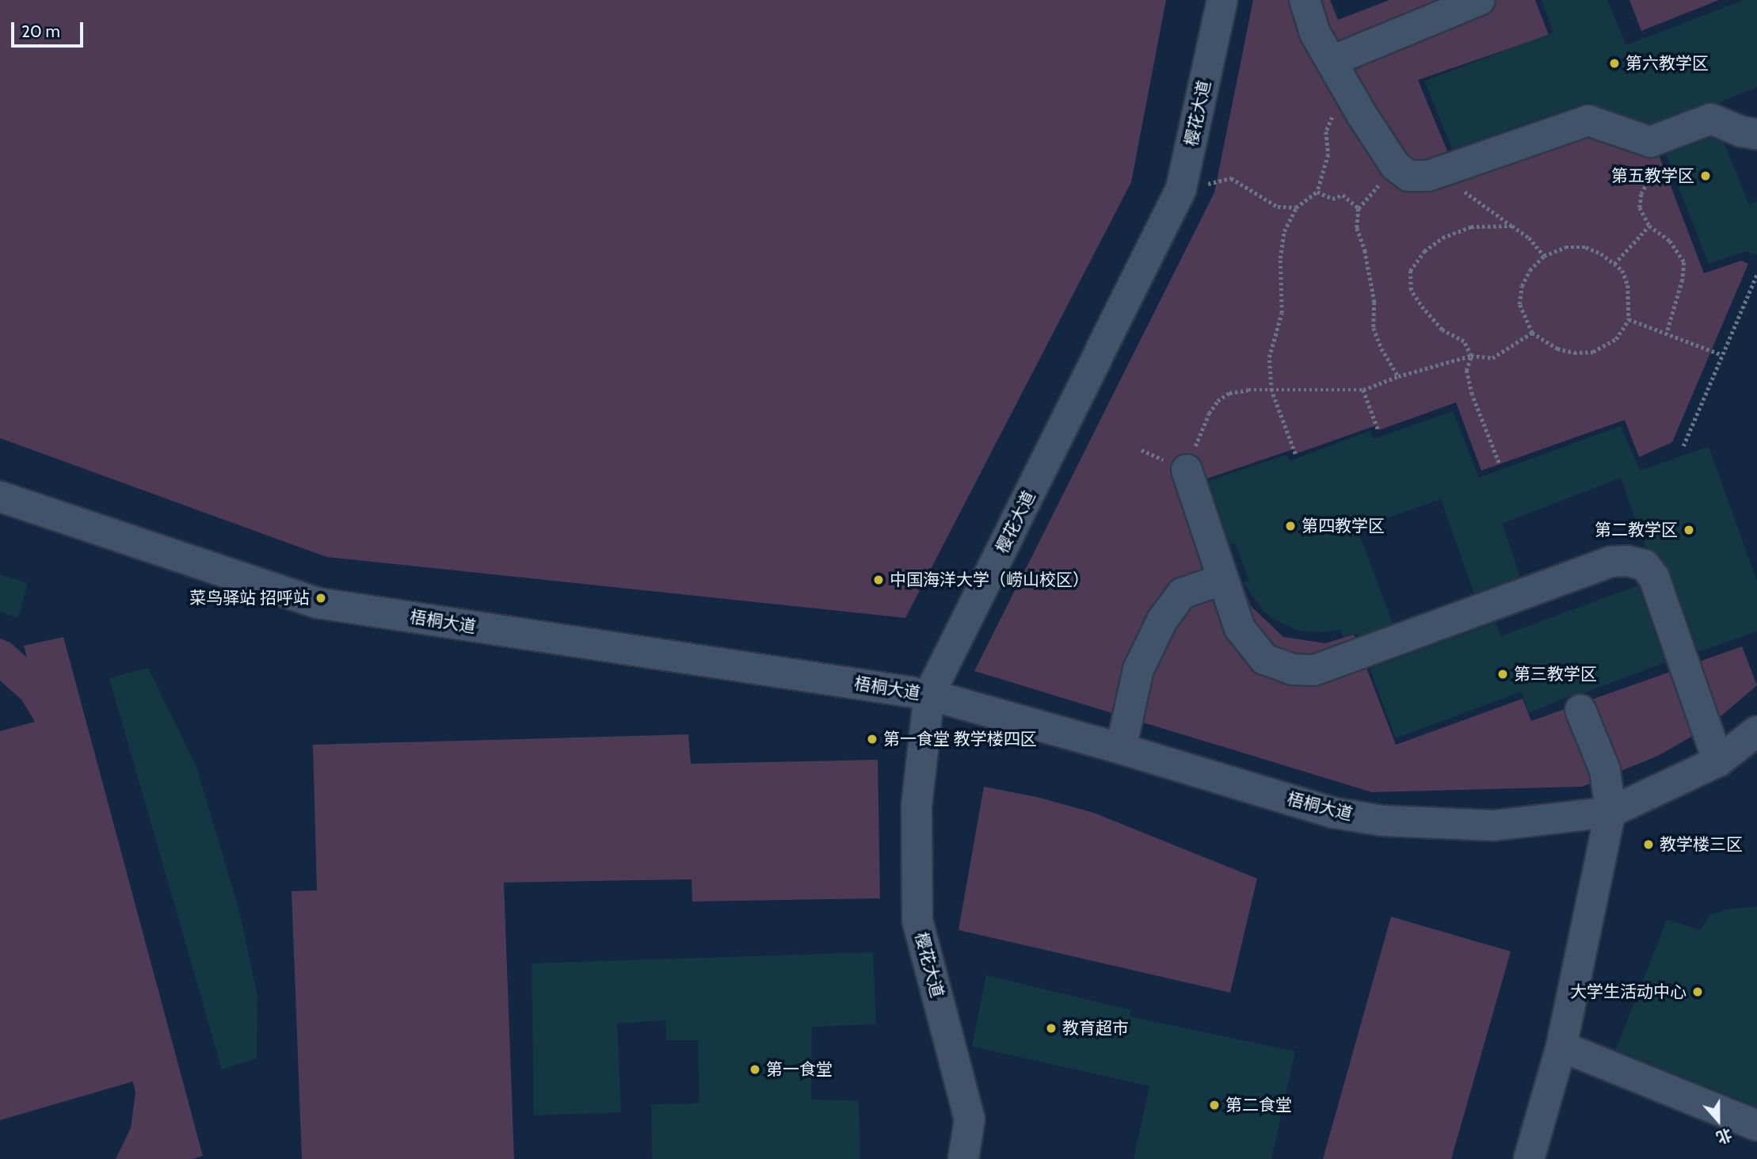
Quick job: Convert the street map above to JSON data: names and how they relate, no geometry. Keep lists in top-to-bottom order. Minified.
{"streets":{"lane":["樱花大道","梧桐大道"]},"crossings":[["樱花大道","梧桐大道"]],"places":["第六教学区","第五教学区","第四教学区","第二教学区","中国海洋大学（崂山校区）","菜鸟驿站 招呼站","第三教学区","第一食堂 教学楼四区","教学楼三区","大学生活动中心","教育超市","第一食堂","第二食堂"],"scale_bar":"20 m","north":"bottom"}
